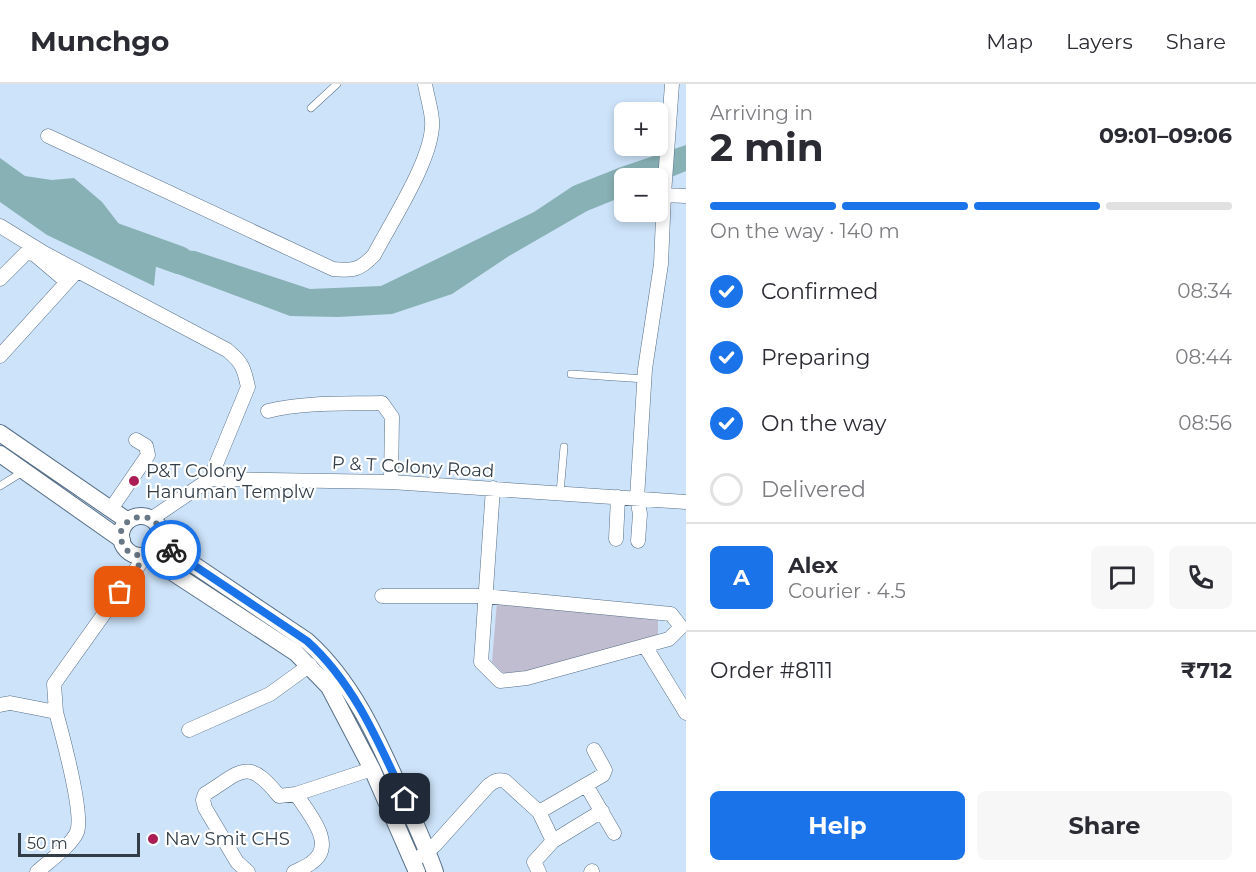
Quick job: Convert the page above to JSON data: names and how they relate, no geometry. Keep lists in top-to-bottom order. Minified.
{"streets":{"street":["P & T Colony Road"]},"places":["P&T Colony Hanuman Templw","Nav Smit CHS"],"scale_bar":"50 m","page":{"header":"Munchgo","nav":["Map","Layers","Share"],"heading":["2 min","Arriving in","09:01–09:06"],"panel":["Alex","Courier · 4.5","Order #8111","₹712"],"map_buttons":["+","−"],"bar":"On the way · 140 m","list":[["Confirmed","08:34"],["Preparing","08:44"],["On the way","08:56"],"Delivered"],"round":"A","buttons":["Help","Share"],"scale":"50 m"}}
